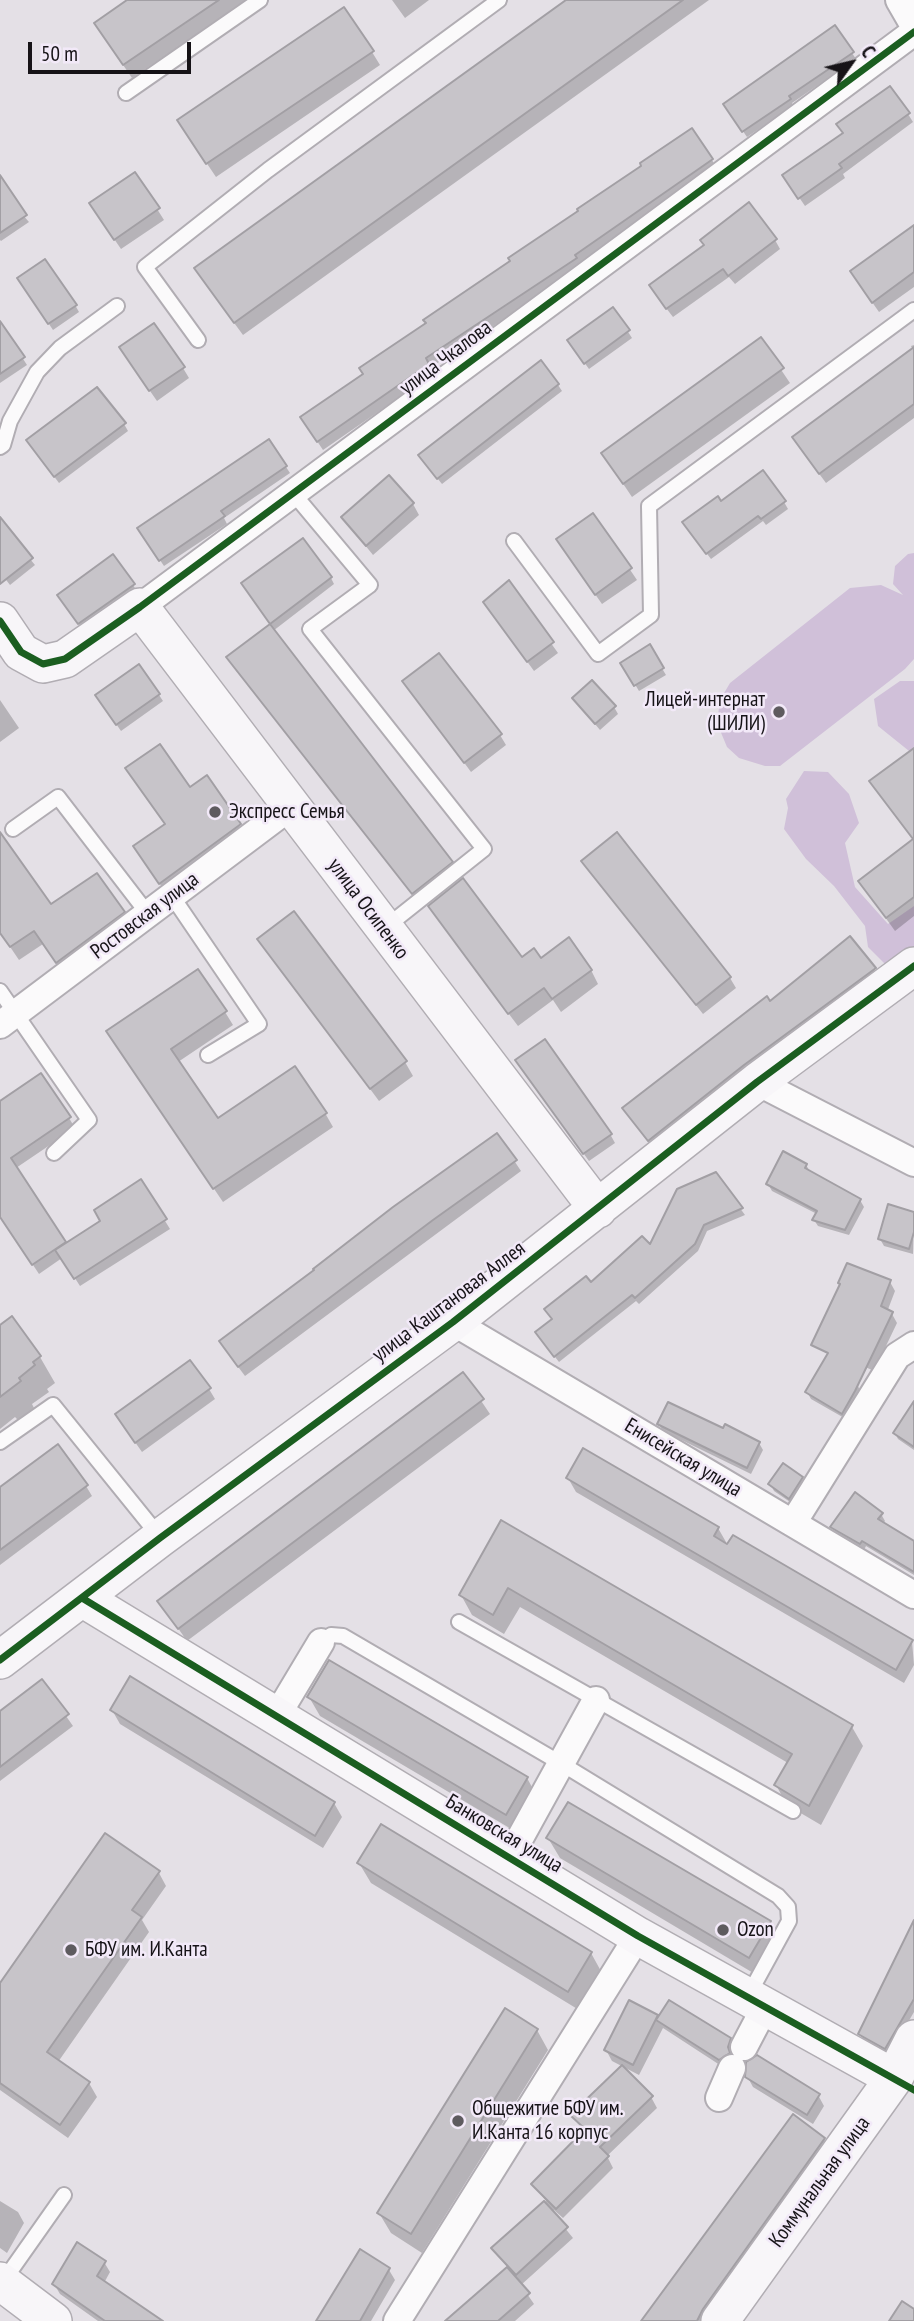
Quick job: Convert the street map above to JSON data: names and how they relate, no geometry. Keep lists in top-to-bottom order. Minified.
{"streets":{"street":["улица Чкалова","улица Осипенко","Ростовская улица","улица Каштановая Аллея","Енисейская улица","Банковская улица","Коммунальная улица"]},"crossings":[["улица Чкалова","улица Осипенко"],["улица Осипенко","Ростовская улица"],["улица Осипенко","улица Каштановая Аллея"],["улица Каштановая Аллея","Енисейская улица"],["улица Каштановая Аллея","Банковская улица"],["Банковская улица","Коммунальная улица"]],"places":["Лицей-интернат (ШИЛИ)","Экспресс Семья","Ozon","БФУ им. И.Канта","Общежитие БФУ им. И.Канта 16 корпус"],"scale_bar":"50 m","north":"top right"}
